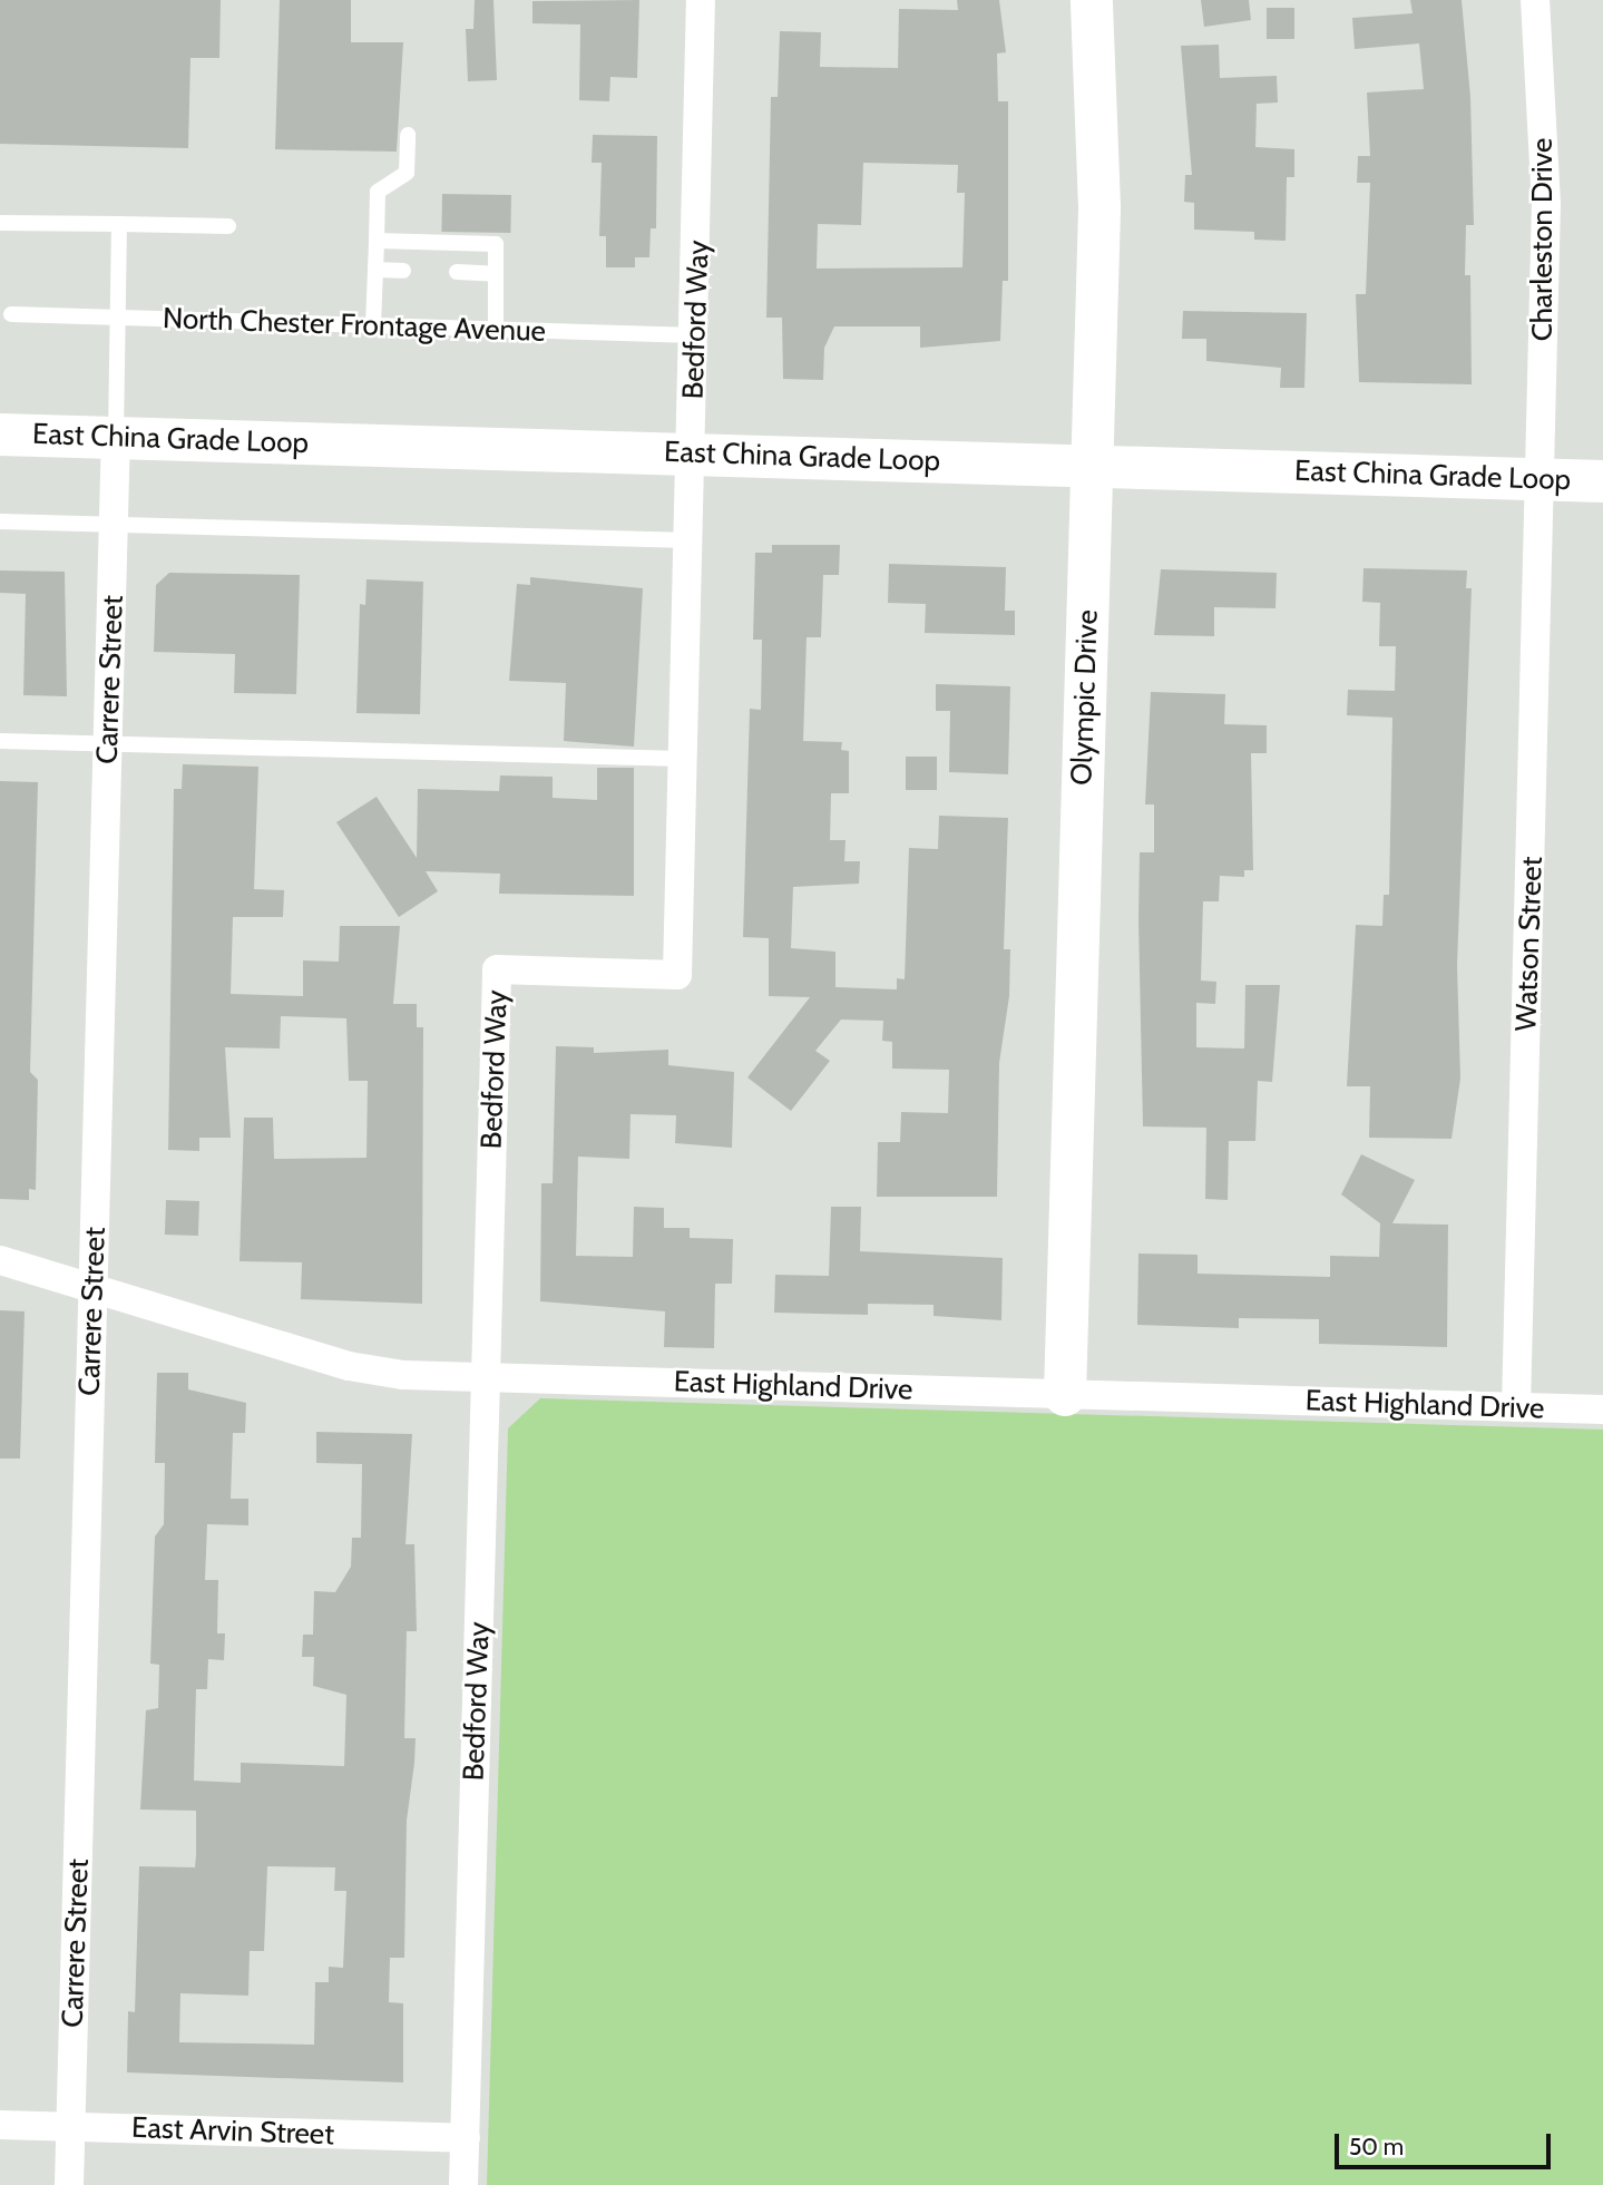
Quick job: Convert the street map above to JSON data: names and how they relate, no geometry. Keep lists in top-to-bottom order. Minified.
{"streets":{"main road":["East China Grade Loop","Olympic Drive"],"street":["Charleston Drive","Bedford Way","Carrere Street","Watson Street","East Highland Drive","East Arvin Street"],"lane":["North Chester Frontage Avenue"]},"crossings":[["Charleston Drive","East China Grade Loop"],["Charleston Drive","Watson Street"],["Bedford Way","North Chester Frontage Avenue"],["Bedford Way","East China Grade Loop"],["Bedford Way","East Highland Drive"],["Bedford Way","East Arvin Street"],["East China Grade Loop","Carrere Street"],["East China Grade Loop","Olympic Drive"],["East China Grade Loop","Watson Street"],["Carrere Street","East Highland Drive"],["Carrere Street","East Arvin Street"],["Olympic Drive","East Highland Drive"],["Watson Street","East Highland Drive"]],"scale_bar":"50 m"}
